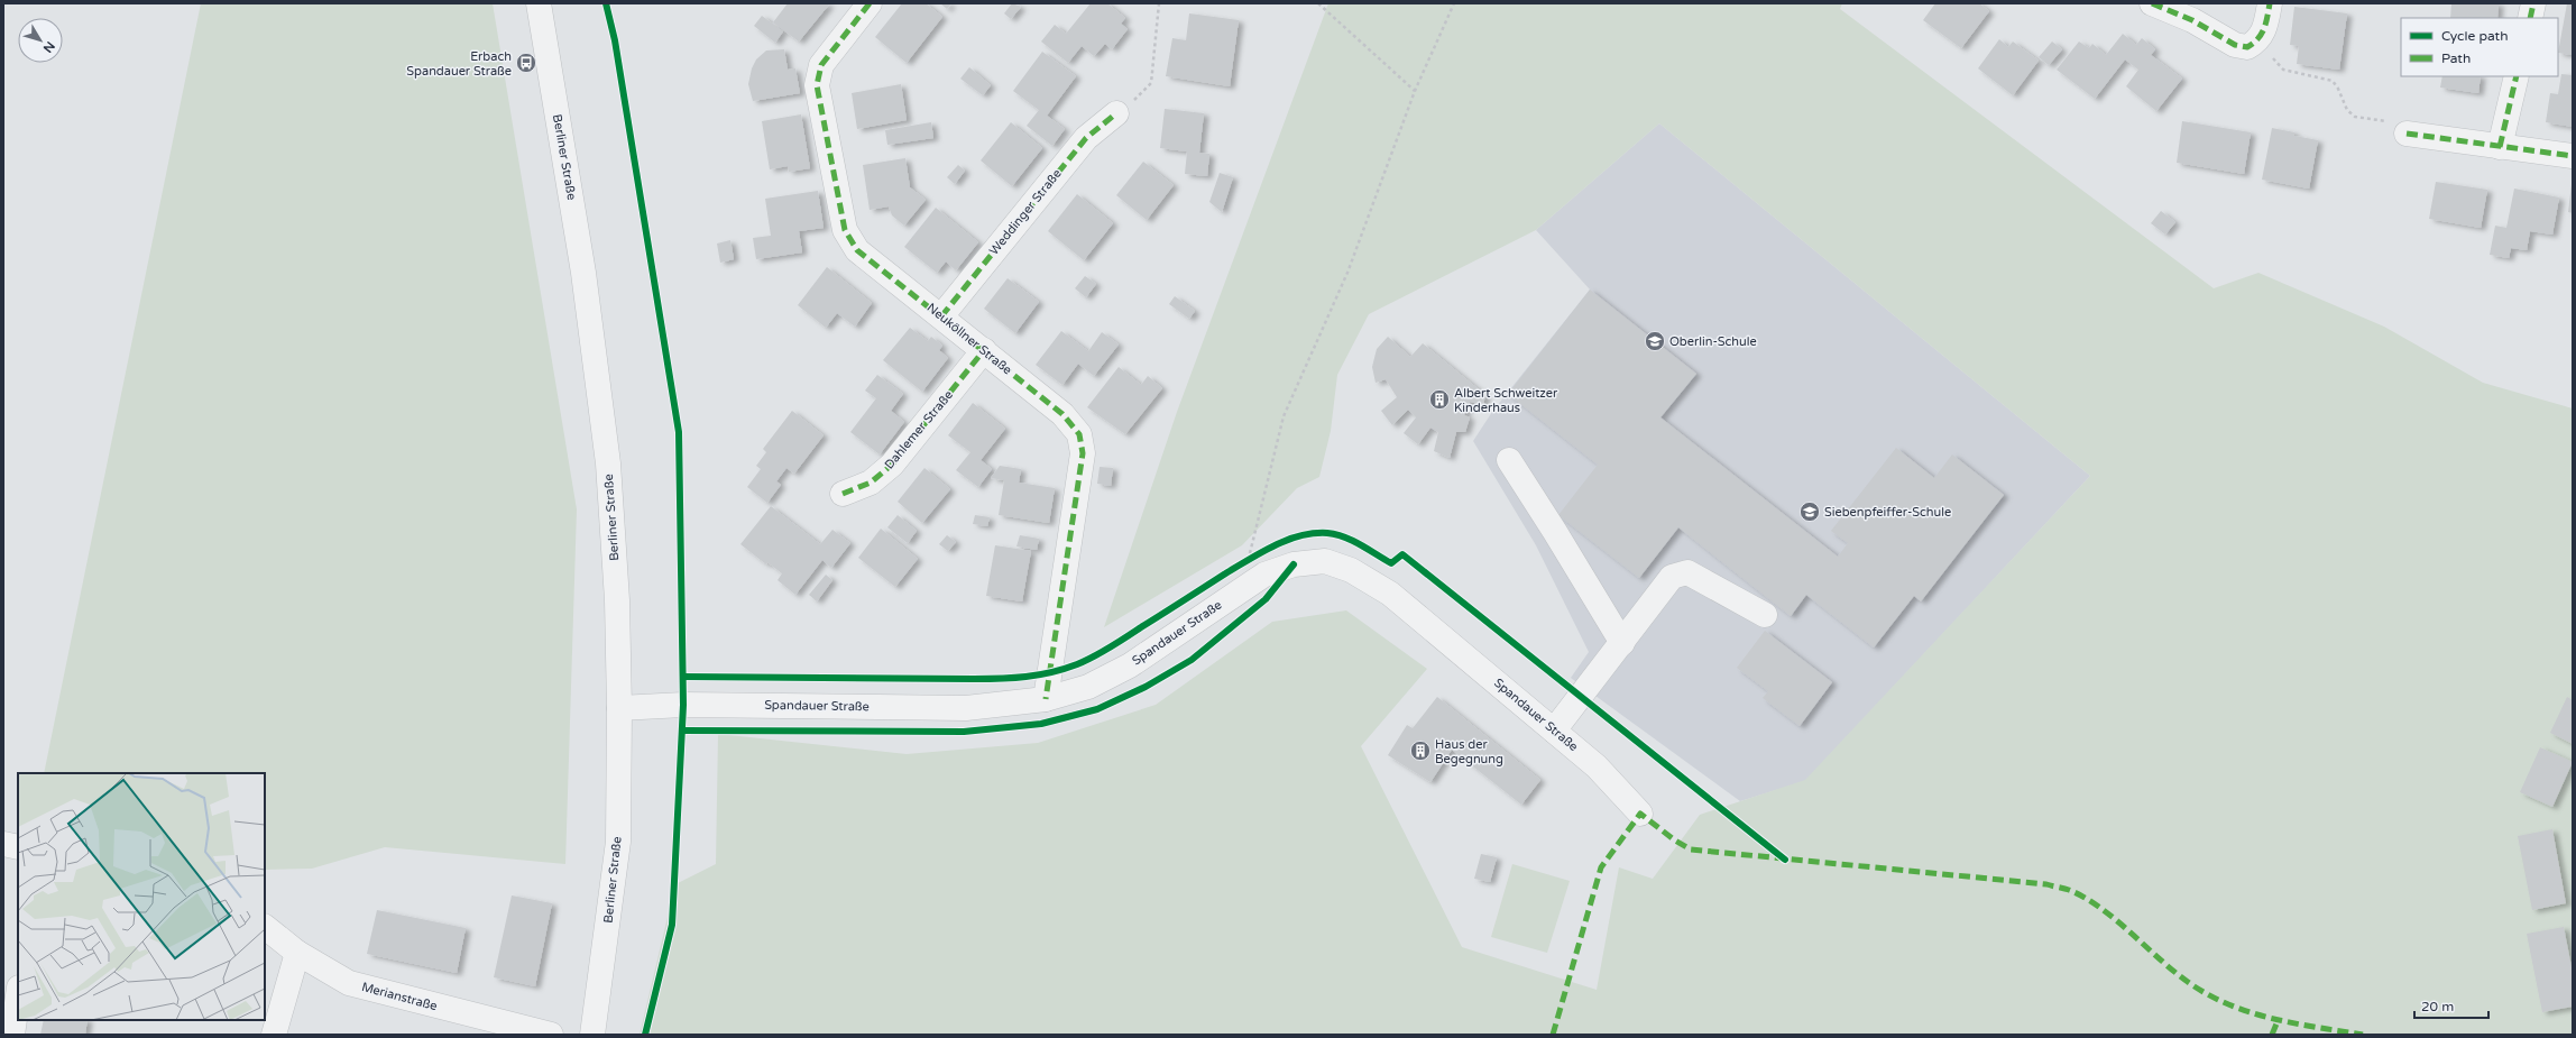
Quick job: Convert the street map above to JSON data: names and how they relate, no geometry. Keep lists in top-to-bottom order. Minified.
{"streets":{"street":["Berliner Straße","Weddinger Straße","Neuköllner Straße","Dahlemer Straße","Spandauer Straße","Merianstraße"]},"crossings":[["Berliner Straße","Spandauer Straße"],["Weddinger Straße","Neuköllner Straße"],["Neuköllner Straße","Dahlemer Straße"],["Neuköllner Straße","Spandauer Straße"]],"places":{"bus stop":["Erbach Spandauer Straße"],"school or university":["Oberlin-Schule","Siebenpfeiffer-Schule"],"building":["Albert Schweitzer Kinderhaus","Haus der Begegnung"]},"legend":["Cycle path","Path"],"scale_bar":"20 m","north":"bottom right"}
